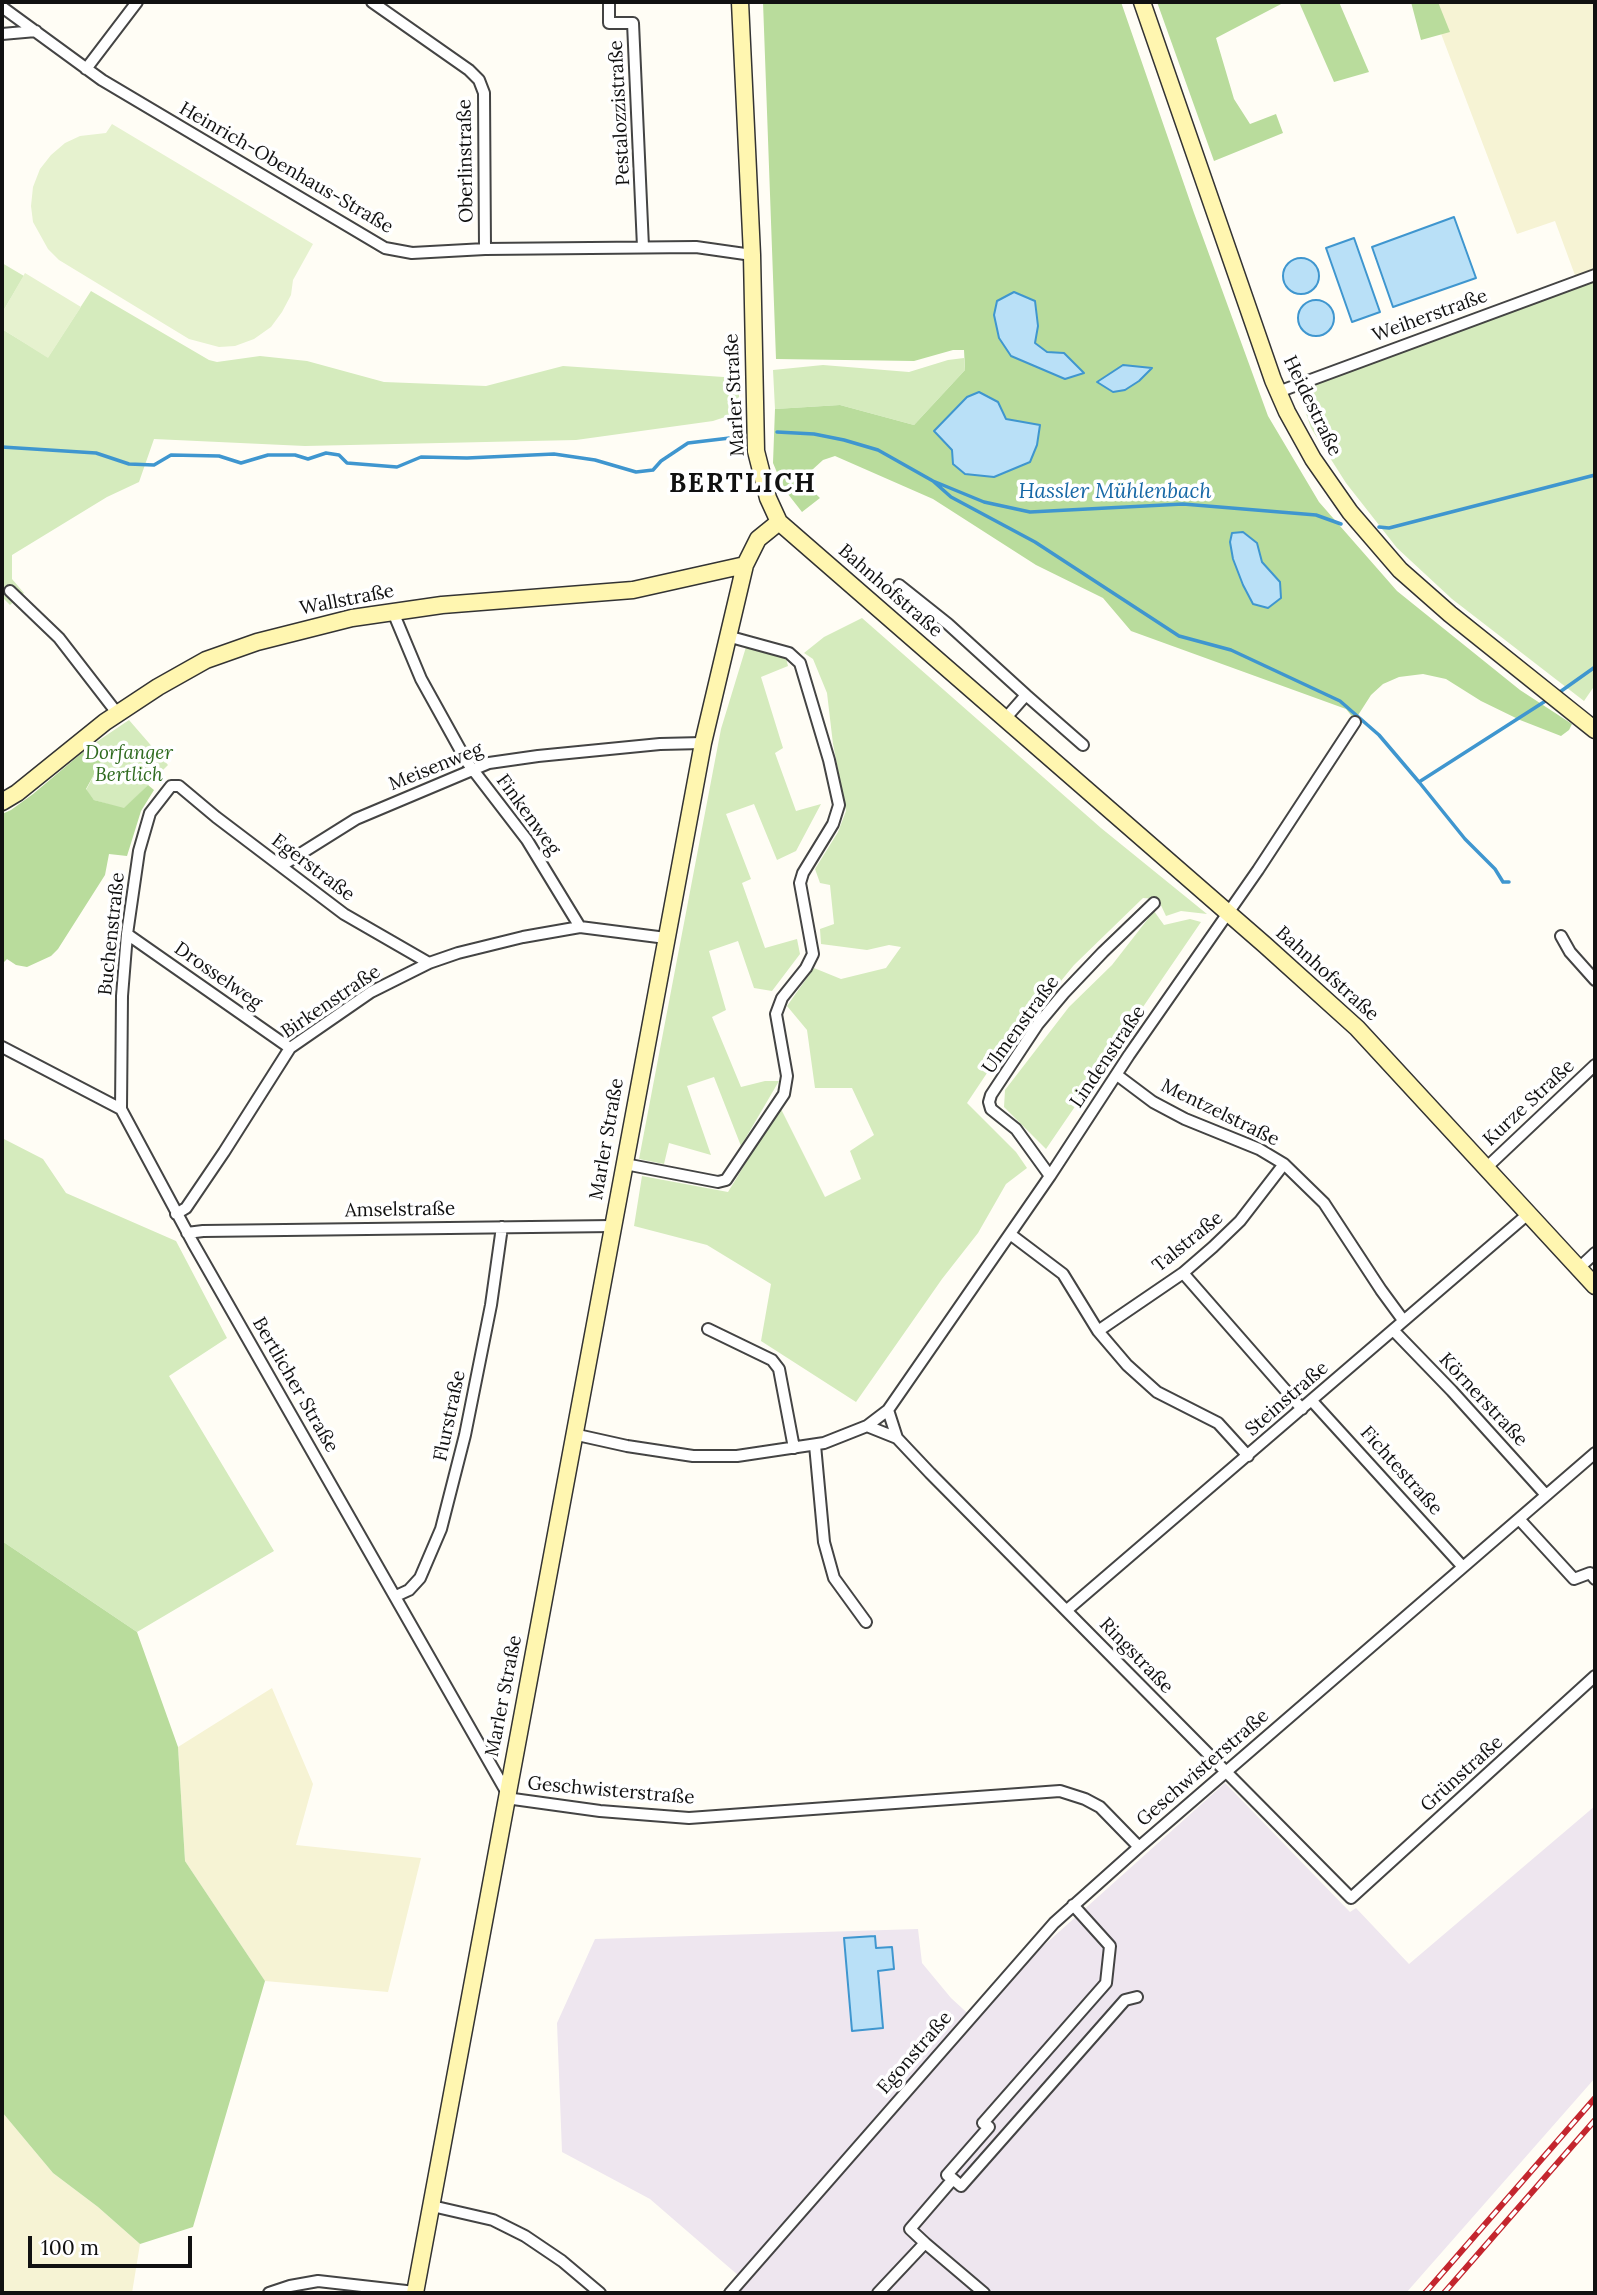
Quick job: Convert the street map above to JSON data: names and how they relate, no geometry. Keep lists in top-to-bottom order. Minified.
{"streets":{"main road":["Marler Straße","Heidestraße","Bahnhofstraße","Wallstraße"],"street":["Pestalozzistraße","Oberlinstraße","Heinrich-Obenhaus-Straße","Weiherstraße","Meisenweg","Finkenweg","Egerstraße","Buchenstraße","Drosselweg","Birkenstraße","Ulmenstraße","Lindenstraße","Kurze Straße","Mentzelstraße","Amselstraße","Talstraße","Bertlicher Straße","Steinstraße","Körnerstraße","Flurstraße","Fichtestraße","Ringstraße","Geschwisterstraße","Grünstraße","Egonstraße"]},"crossings":[["Pestalozzistraße","Heinrich-Obenhaus-Straße"],["Oberlinstraße","Heinrich-Obenhaus-Straße"],["Heinrich-Obenhaus-Straße","Marler Straße"],["Weiherstraße","Heidestraße"],["Marler Straße","Bahnhofstraße"],["Marler Straße","Wallstraße"],["Marler Straße","Meisenweg"],["Marler Straße","Birkenstraße"],["Marler Straße","Lindenstraße"],["Marler Straße","Amselstraße"],["Marler Straße","Bertlicher Straße"],["Marler Straße","Geschwisterstraße"],["Bahnhofstraße","Lindenstraße"],["Bahnhofstraße","Kurze Straße"],["Bahnhofstraße","Steinstraße"],["Wallstraße","Finkenweg"],["Meisenweg","Finkenweg"],["Meisenweg","Egerstraße"],["Finkenweg","Birkenstraße"],["Egerstraße","Buchenstraße"],["Egerstraße","Birkenstraße"],["Buchenstraße","Drosselweg"],["Buchenstraße","Bertlicher Straße"],["Drosselweg","Birkenstraße"],["Birkenstraße","Bertlicher Straße"],["Ulmenstraße","Lindenstraße"],["Lindenstraße","Mentzelstraße"],["Lindenstraße","Ringstraße"],["Mentzelstraße","Talstraße"],["Mentzelstraße","Steinstraße"],["Amselstraße","Bertlicher Straße"],["Amselstraße","Flurstraße"],["Bertlicher Straße","Flurstraße"],["Bertlicher Straße","Geschwisterstraße"],["Steinstraße","Körnerstraße"],["Steinstraße","Fichtestraße"],["Steinstraße","Ringstraße"],["Körnerstraße","Geschwisterstraße"],["Fichtestraße","Geschwisterstraße"],["Ringstraße","Geschwisterstraße"],["Ringstraße","Grünstraße"],["Geschwisterstraße","Egonstraße"]],"districts":["BERTLICH"],"water":["Hassler Mühlenbach"],"parks":["Dorfanger Bertlich"],"scale_bar":"100 m"}
